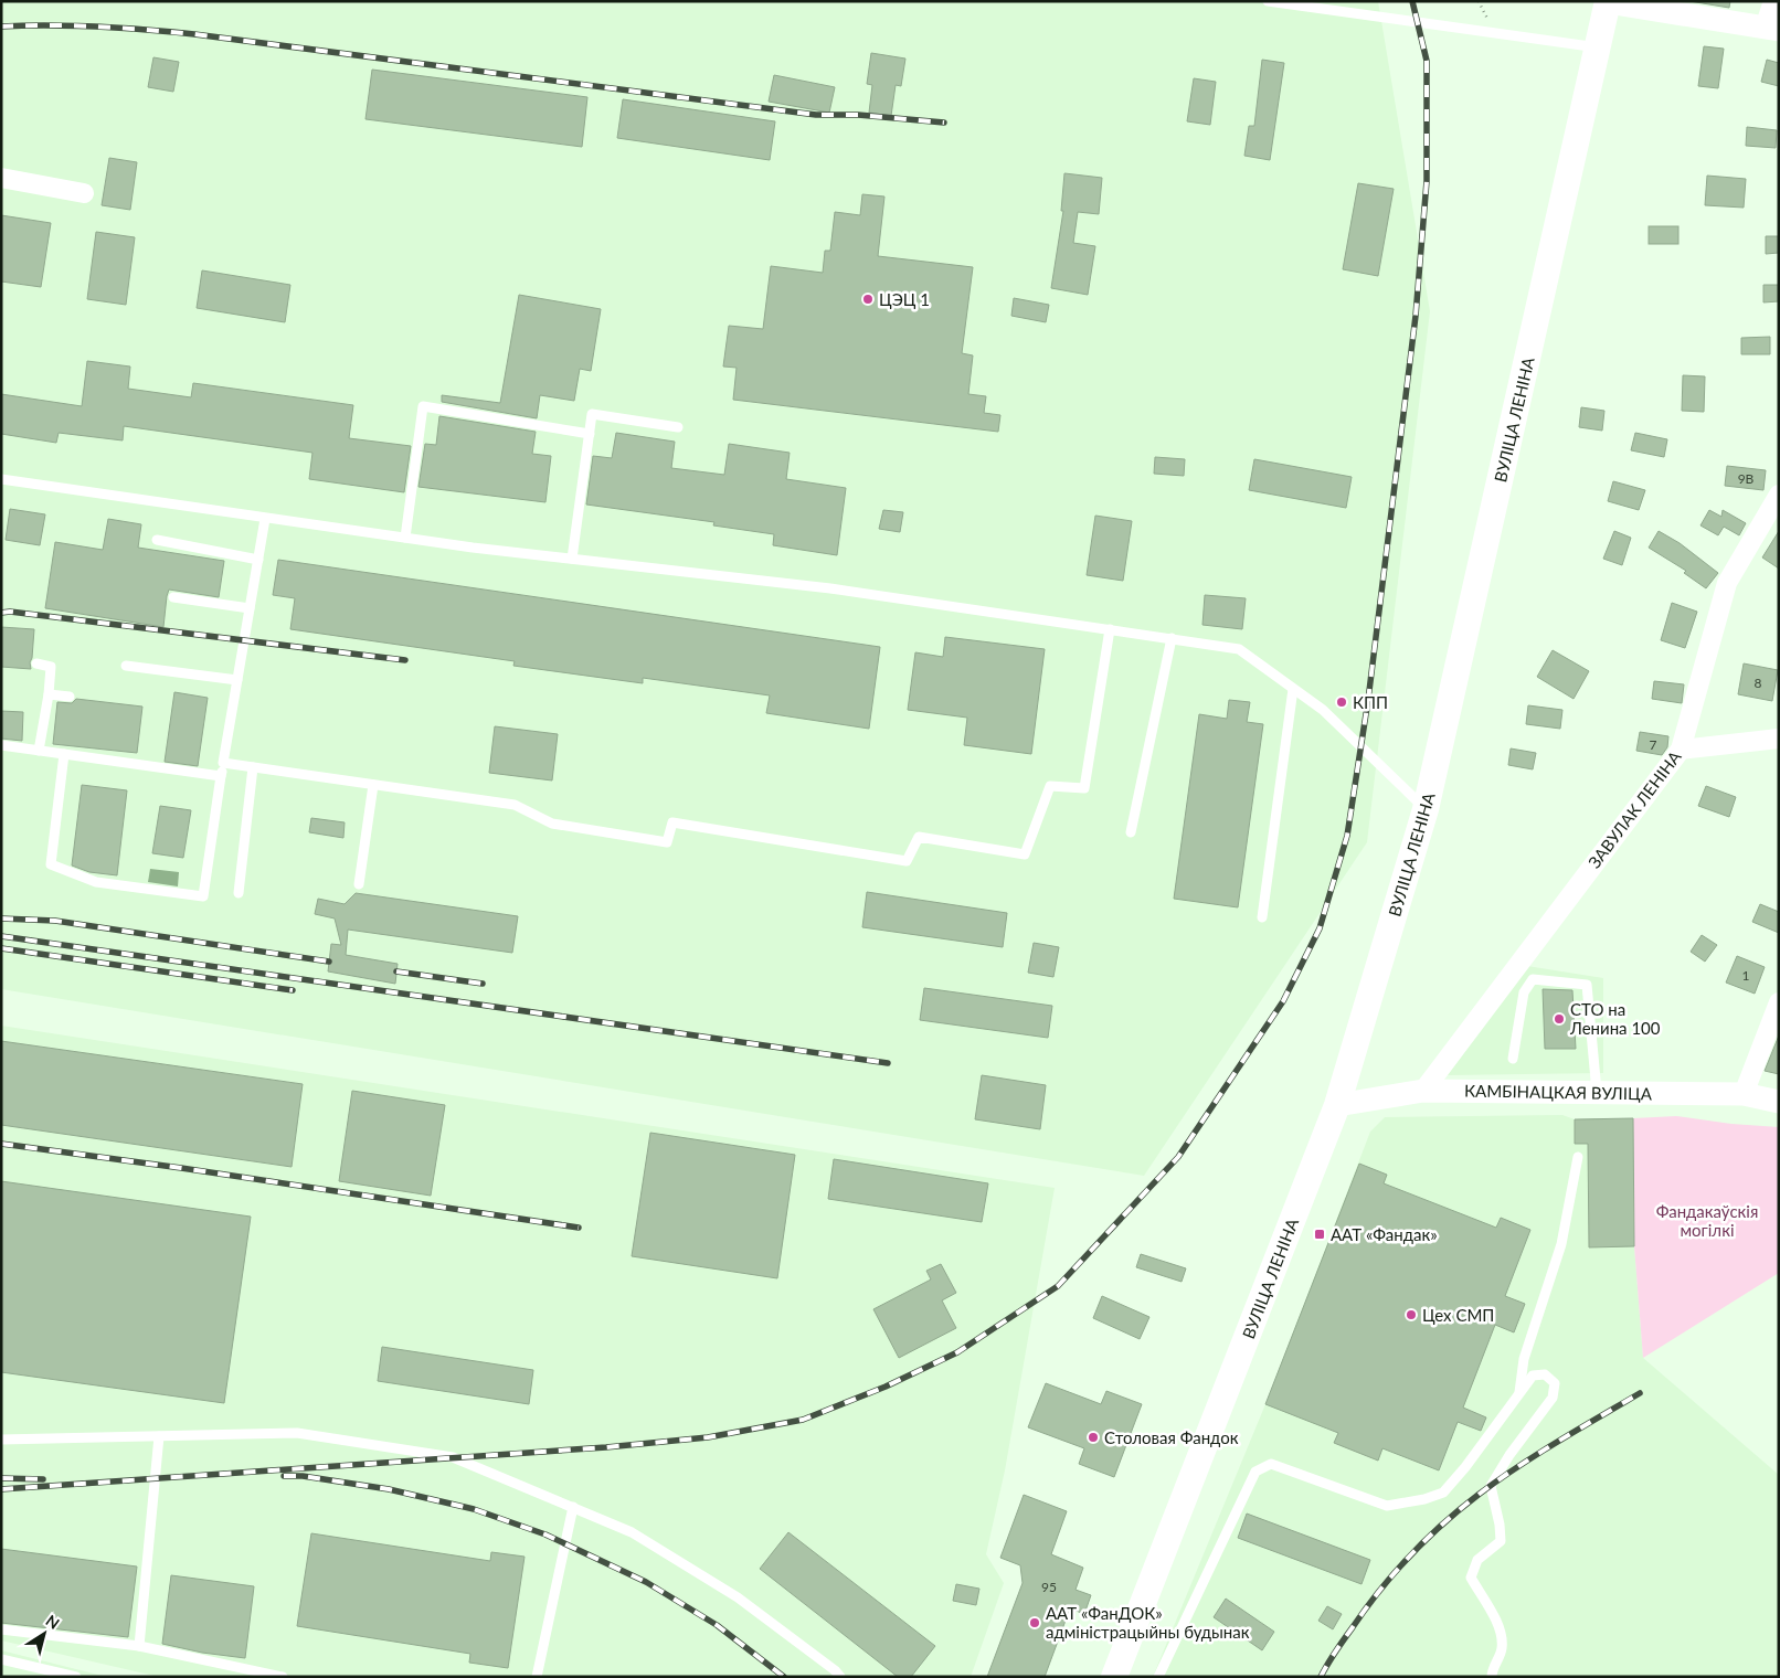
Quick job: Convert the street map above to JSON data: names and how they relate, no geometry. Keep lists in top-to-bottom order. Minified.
{"streets":{"main road":["ВУЛІЦА ЛЕНІНА"],"street":["ЗАВУЛАК ЛЕНІНА","КАМБІНАЦКАЯ ВУЛІЦА"]},"crossings":[["ВУЛІЦА ЛЕНІНА","КАМБІНАЦКАЯ ВУЛІЦА"],["ЗАВУЛАК ЛЕНІНА","КАМБІНАЦКАЯ ВУЛІЦА"]],"parks":["Фандакаўскія могілкі"],"places":{"other":["ЦЭЦ 1","КПП","СТО на Ленина 100","Цех СМП","Столовая Фандок","ААТ «ФанДОК» адміністрацыйны будынак"],"transit":["ААТ «Фандак»"]},"house_numbers":["9В","8","7","1","95"],"north":"top right"}
